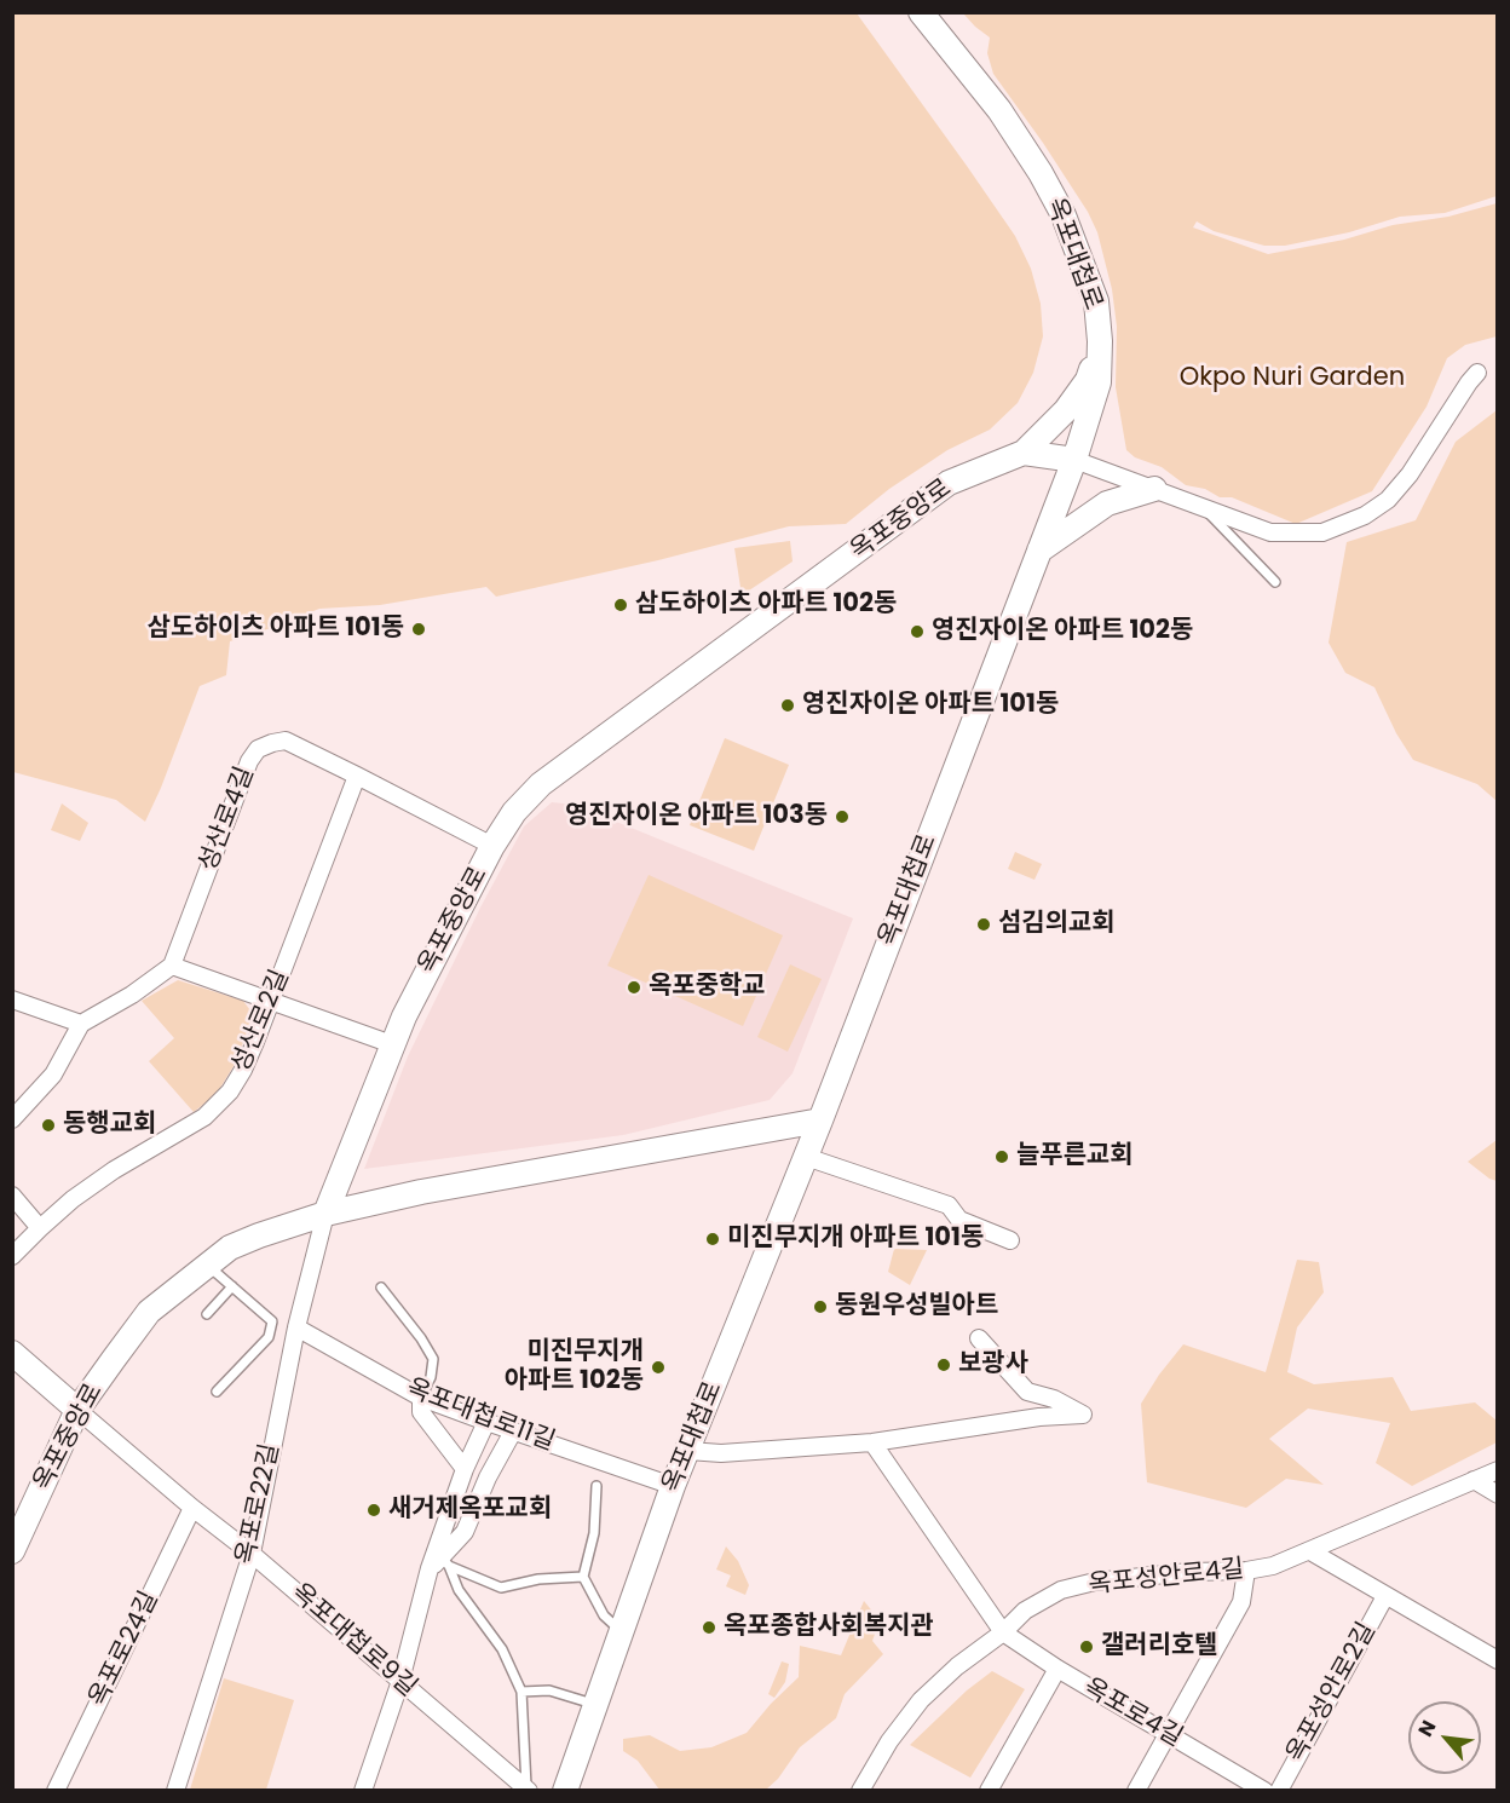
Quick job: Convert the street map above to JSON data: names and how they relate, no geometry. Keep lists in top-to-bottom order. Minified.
{"streets":{"street":["옥포대첩로","옥포중앙로","성산로4길","성산로2길","옥포대첩로11길","옥포로22길","옥포성안로4길","옥포대첩로9길","옥포로24길","옥포성안로2길","옥포로4길"]},"crossings":[["옥포대첩로","옥포대첩로11길"],["옥포중앙로","성산로4길"],["옥포중앙로","옥포로22길"],["옥포중앙로","옥포대첩로9길"],["성산로4길","성산로2길"],["옥포대첩로11길","옥포로22길"],["옥포로22길","옥포대첩로9길"],["옥포성안로4길","옥포로4길"],["옥포대첩로9길","옥포로24길"]],"parks":["Okpo Nuri Garden"],"places":["삼도하이츠 아파트 102동","삼도하이츠 아파트 101동","영진자이온 아파트 102동","영진자이온 아파트 101동","영진자이온 아파트 103동","섬김의교회","옥포중학교","동행교회","늘푸른교회","미진무지개 아파트 101동","동원우성빌아트","보광사","미진무지개 아파트 102동","새거제옥포교회","옥포종합사회복지관","갤러리호텔"],"north":"top left"}
